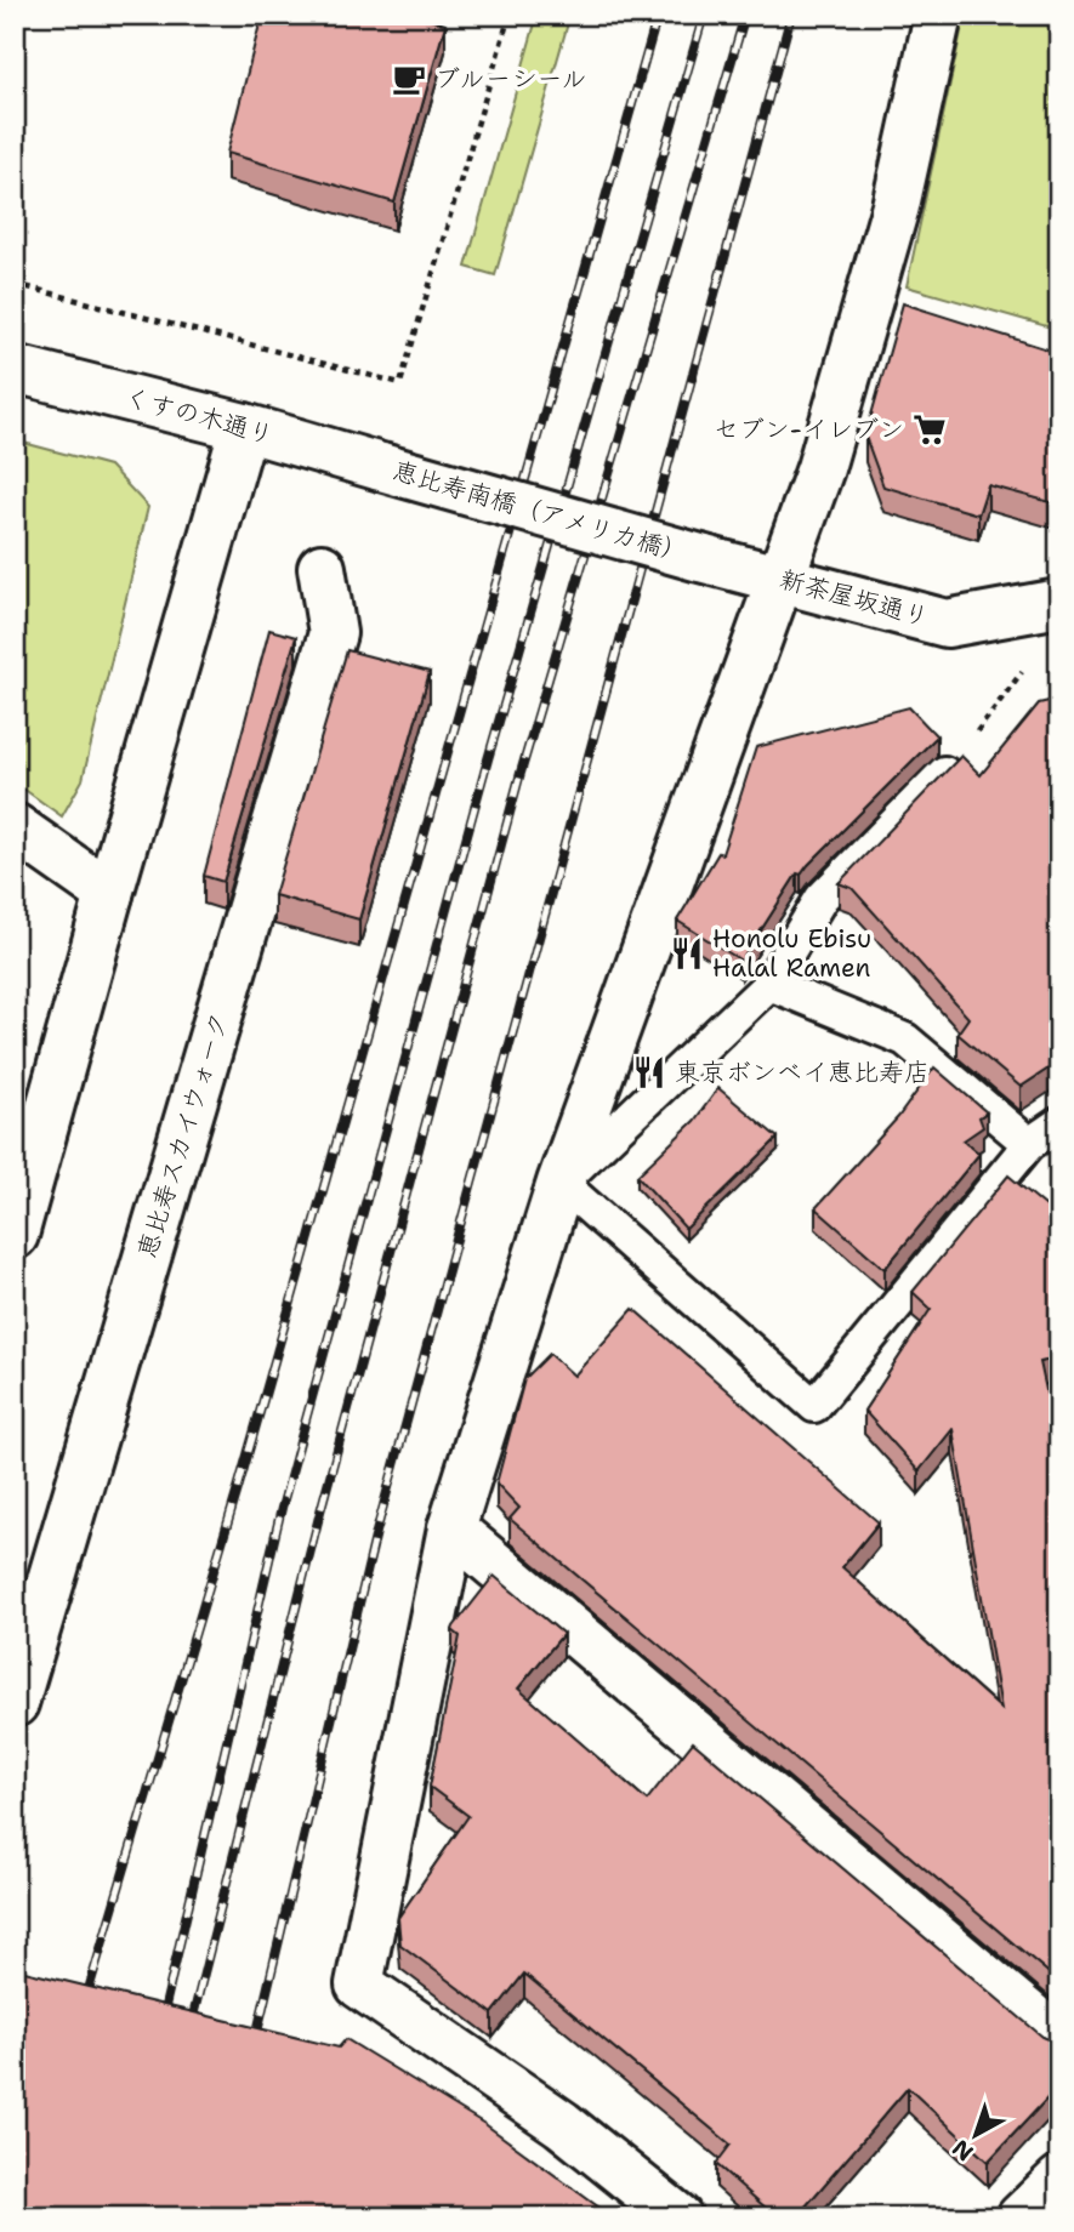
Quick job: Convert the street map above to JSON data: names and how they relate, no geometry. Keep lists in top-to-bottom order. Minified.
{"streets":{"street":["くすの木通り","恵比寿南橋（アメリカ橋）","新茶屋坂通り","恵比寿スカイウォーク"]},"crossings":[["くすの木通り","恵比寿南橋（アメリカ橋）"],["恵比寿南橋（アメリカ橋）","新茶屋坂通り"]],"places":{"cafe":["ブルーシール"],"supermarket":["セブン-イレブン"],"restaurant":["Honolu Ebisu Halal Ramen","東京ボンベイ恵比寿店"]},"north":"bottom left"}
